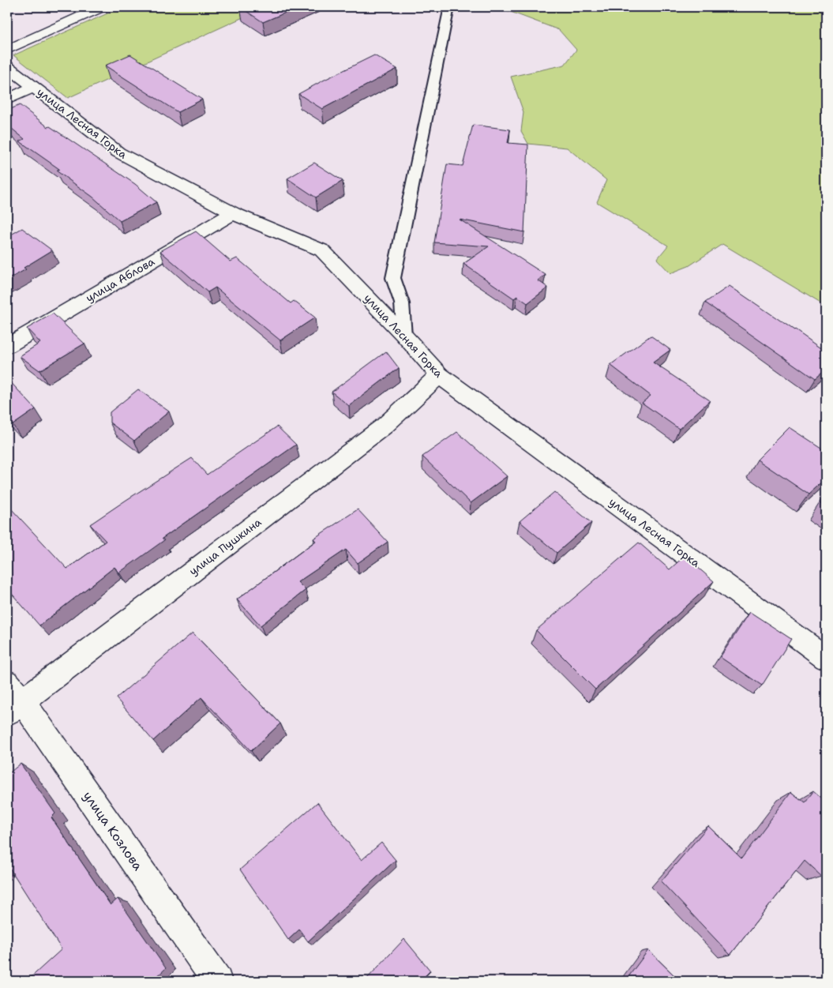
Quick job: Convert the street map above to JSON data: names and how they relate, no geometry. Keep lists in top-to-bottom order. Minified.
{"streets":{"street":["улица Лесная Горка","улица Аблова","улица Пушкина","улица Козлова"]},"crossings":[["улица Лесная Горка","улица Аблова"],["улица Лесная Горка","улица Пушкина"],["улица Пушкина","улица Козлова"]]}
